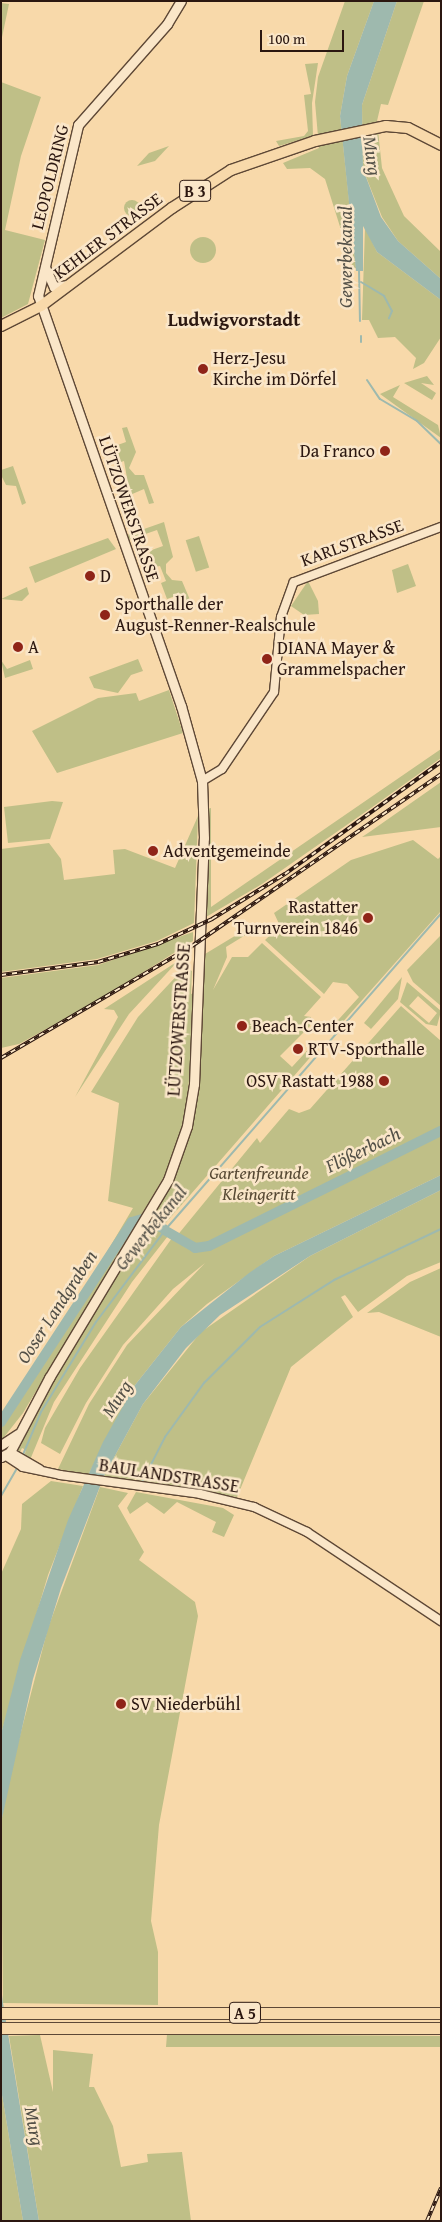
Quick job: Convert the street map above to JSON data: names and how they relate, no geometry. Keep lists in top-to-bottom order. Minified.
{"streets":{"highway":["A 5"],"main road":["LEOPOLDRING","B 3","KEHLER STRASSE","LÜTZOWERSTRASSE"],"street":["KARLSTRASSE","BAULANDSTRASSE"]},"crossings":[["LEOPOLDRING","KEHLER STRASSE"],["LEOPOLDRING","LÜTZOWERSTRASSE"],["KEHLER STRASSE","LÜTZOWERSTRASSE"],["LÜTZOWERSTRASSE","KARLSTRASSE"],["LÜTZOWERSTRASSE","BAULANDSTRASSE"]],"districts":["Ludwigvorstadt"],"water":["Murg","Gewerbekanal","Flößerbach","Ooser Landgraben"],"parks":["Gartenfreunde Kleingeritt"],"places":["Herz-Jesu Kirche im Dörfel","Da Franco","D","Sporthalle der August-Renner-Realschule","A","DIANA Mayer & Grammelspacher","Adventgemeinde","Rastatter Turnverein 1846","Beach-Center","RTV-Sporthalle","OSV Rastatt 1988","SV Niederbühl"],"scale_bar":"100 m"}
